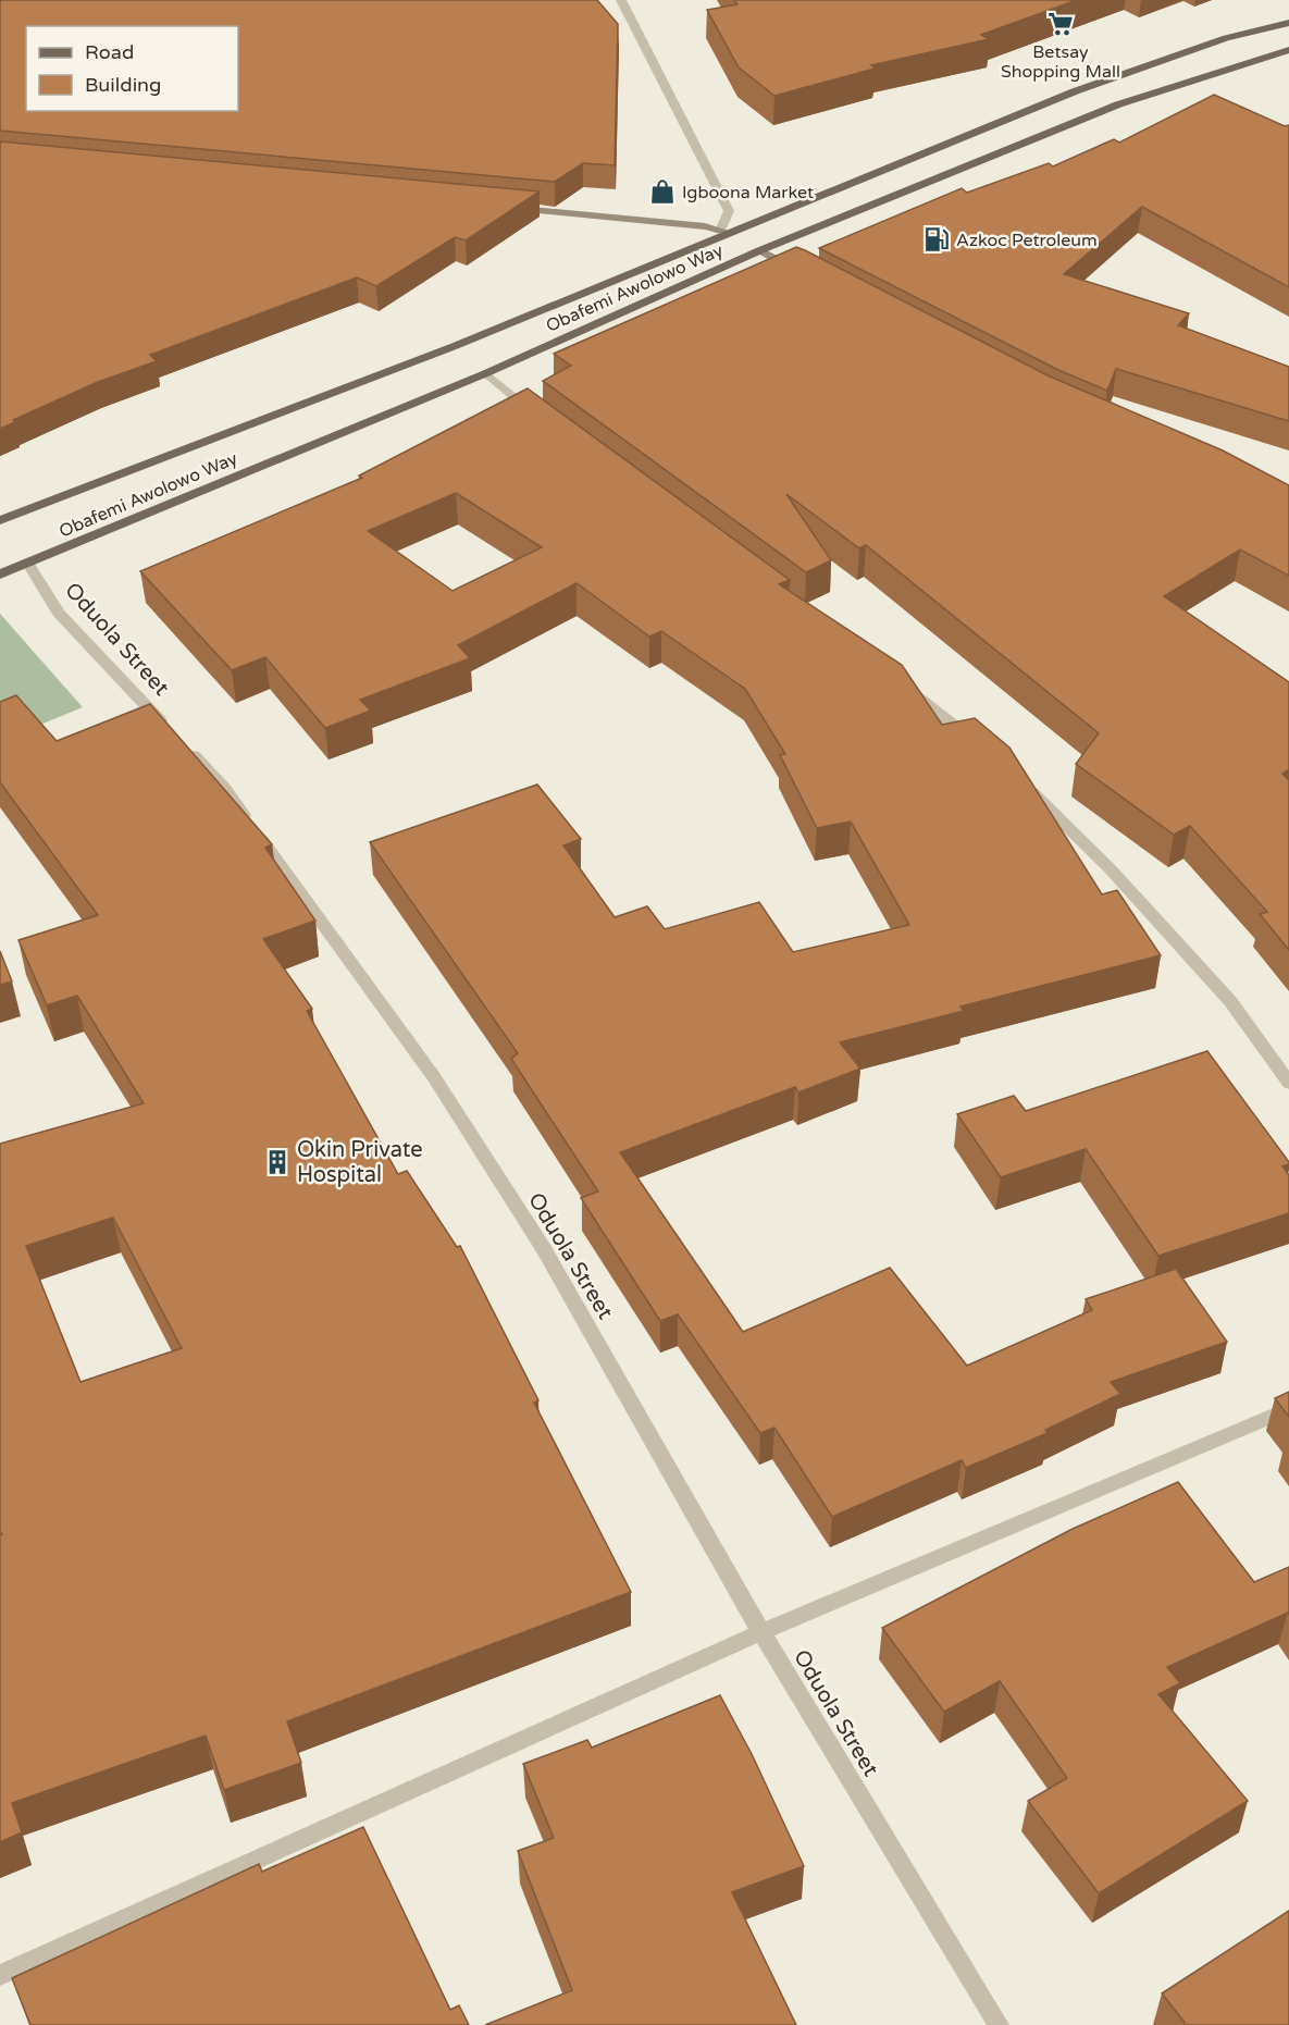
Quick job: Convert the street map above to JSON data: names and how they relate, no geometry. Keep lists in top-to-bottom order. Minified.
{"streets":{"main road":["Obafemi Awolowo Way"],"street":["Oduola Street"]},"crossings":[["Obafemi Awolowo Way","Oduola Street"]],"places":{"supermarket":["Betsay Shopping Mall"],"shop":["Igboona Market"],"fuel station":["Azkoc Petroleum"],"building":["Okin Private Hospital"]},"legend":["Road","Building"]}
